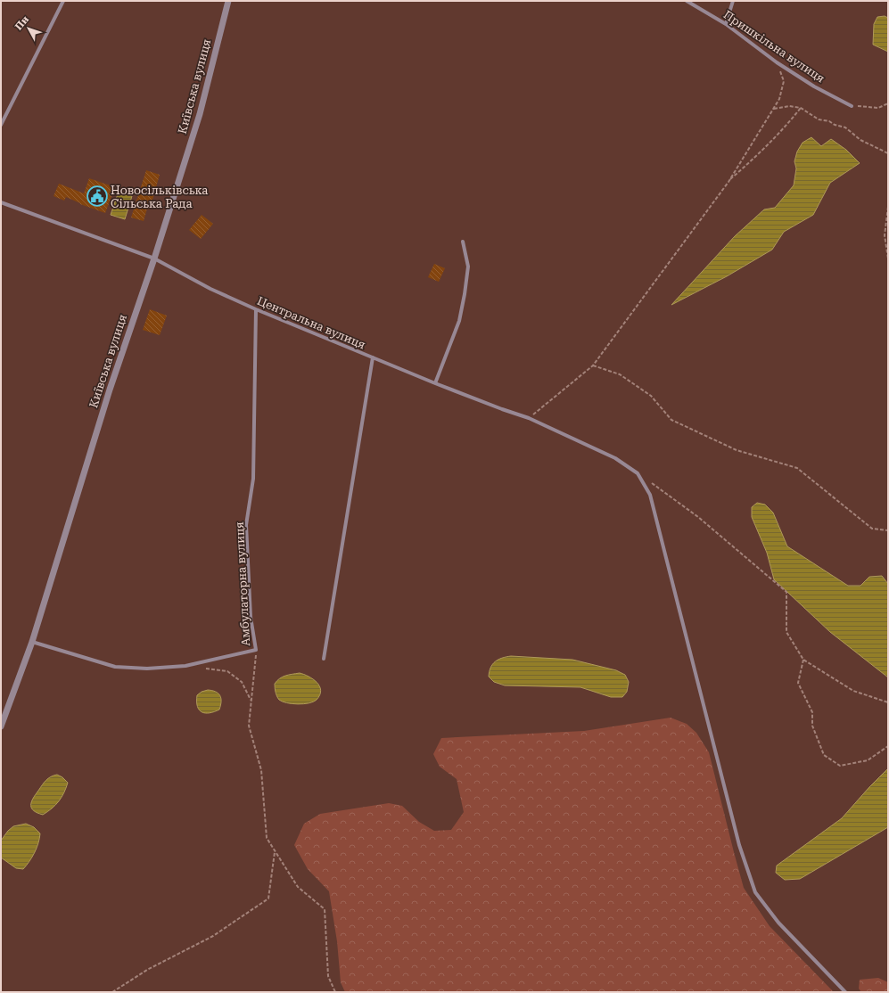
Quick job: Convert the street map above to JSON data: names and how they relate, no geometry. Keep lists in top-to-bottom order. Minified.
{"streets":{"street":["Пришкільна вулиця","Київська вулиця","Центральна вулиця","Амбулаторна вулиця"]},"crossings":[["Київська вулиця","Центральна вулиця"],["Київська вулиця","Амбулаторна вулиця"],["Центральна вулиця","Амбулаторна вулиця"]],"places":{"public building":["Новосільківська Сільська Рада"]},"north":"top left"}
